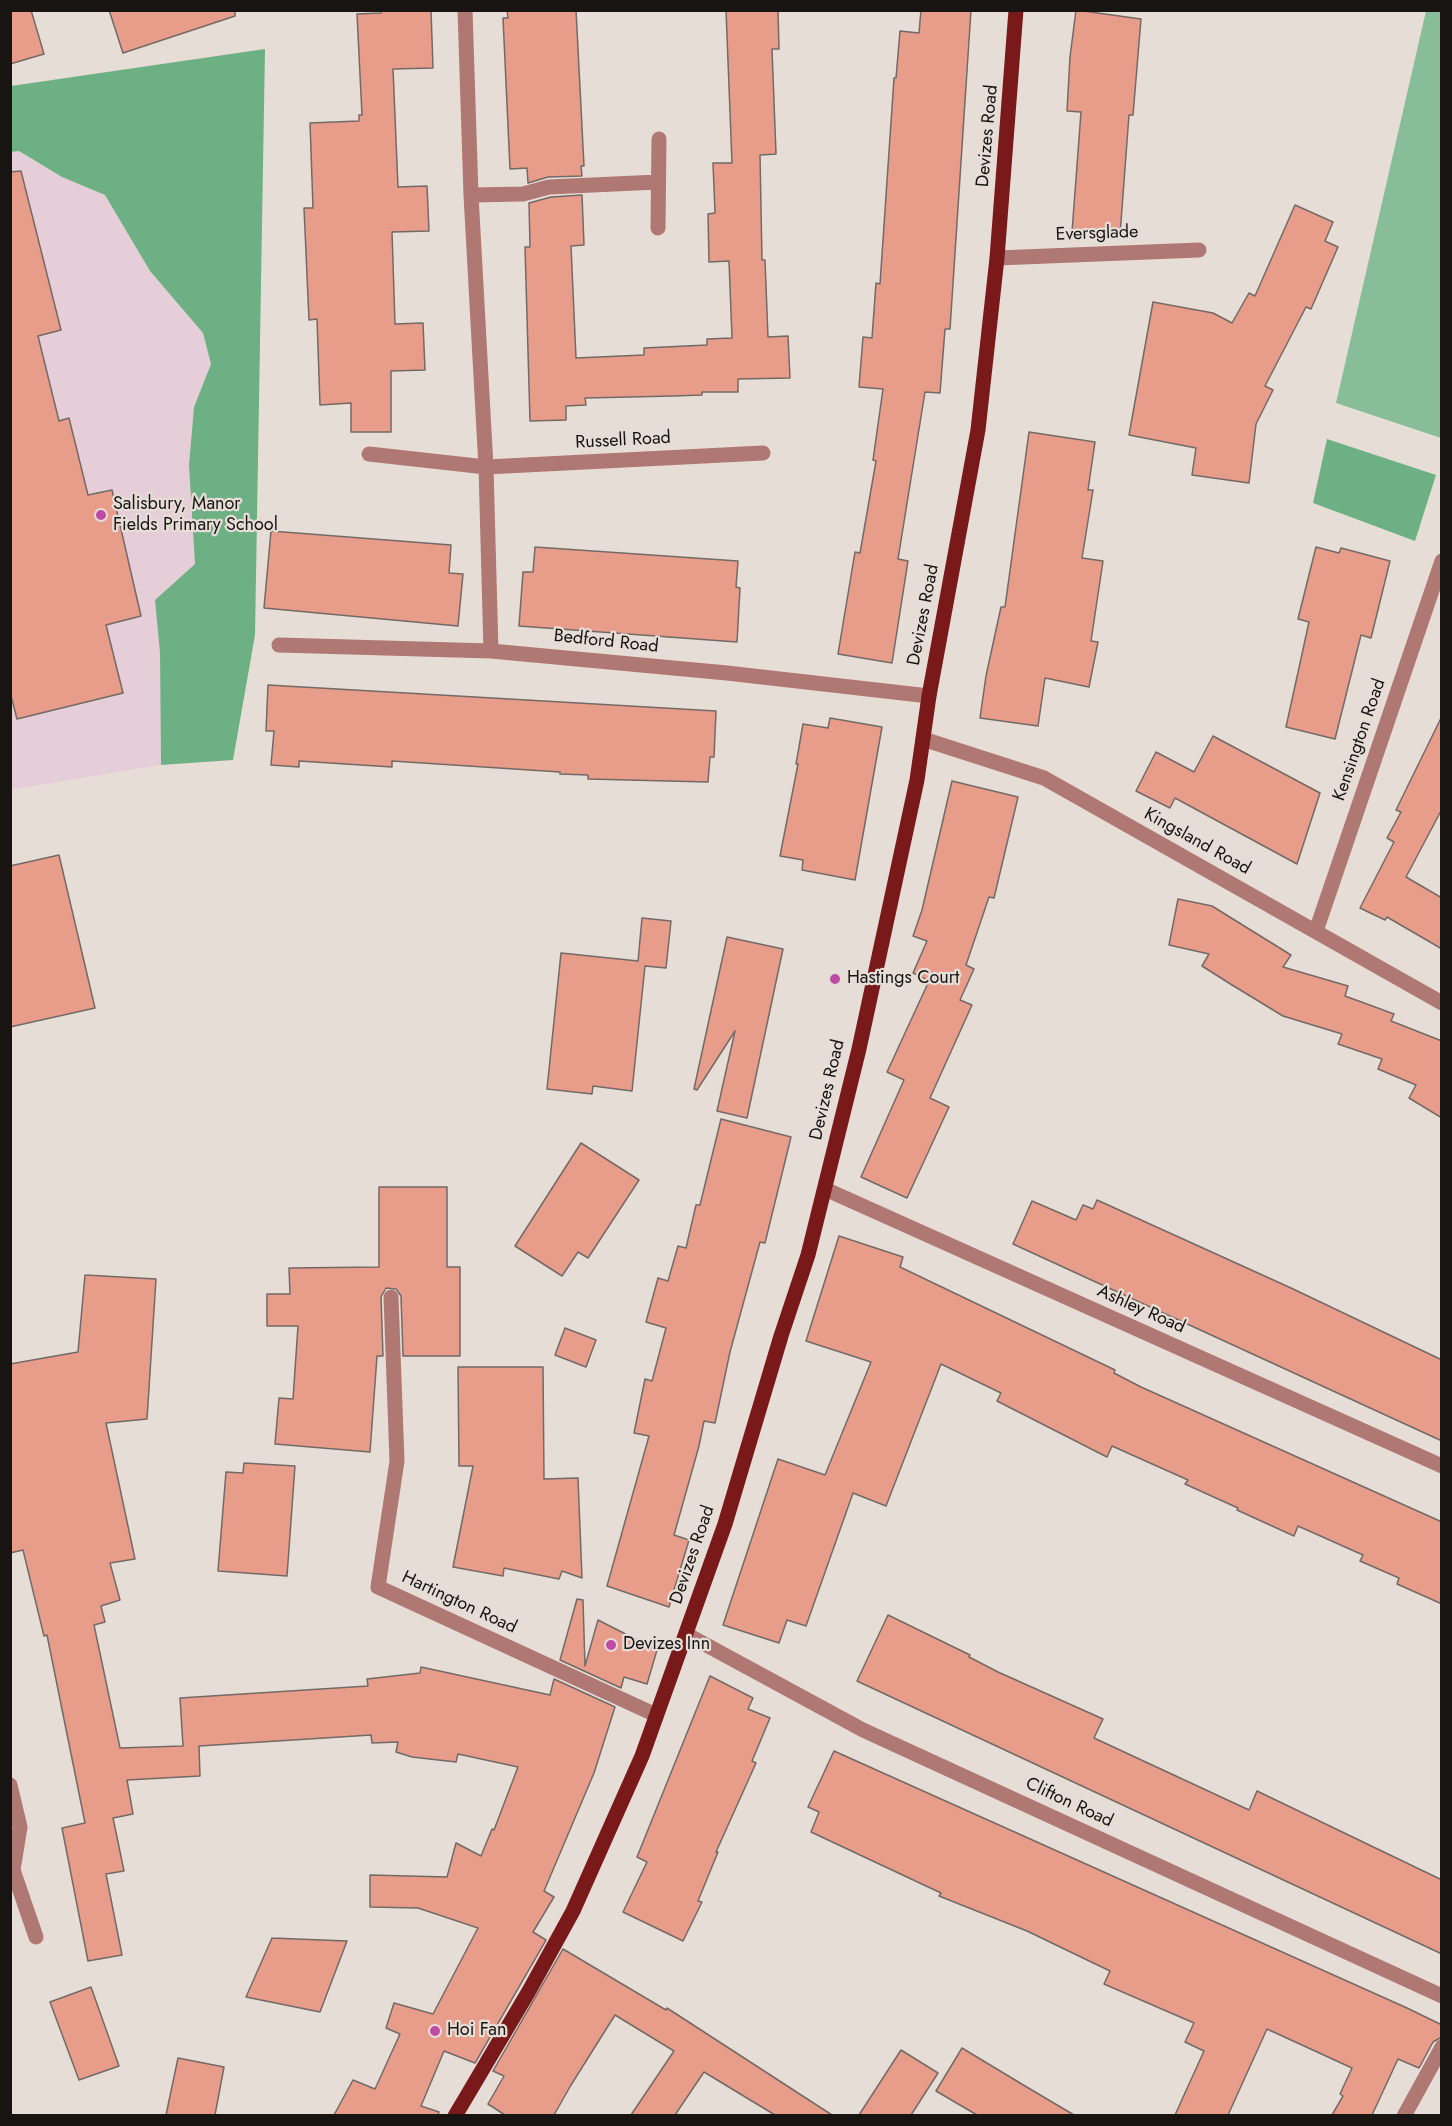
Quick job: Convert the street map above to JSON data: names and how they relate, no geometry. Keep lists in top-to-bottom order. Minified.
{"streets":{"main road":["Devizes Road"],"street":["Eversglade","Russell Road","Bedford Road","Kensington Road","Kingsland Road","Ashley Road","Hartington Road","Clifton Road"]},"crossings":[["Devizes Road","Eversglade"],["Devizes Road","Bedford Road"],["Devizes Road","Kingsland Road"],["Devizes Road","Ashley Road"],["Devizes Road","Hartington Road"],["Devizes Road","Clifton Road"],["Kensington Road","Kingsland Road"]],"places":["Salisbury, Manor Fields Primary School","Hastings Court","Devizes Inn","Hoi Fan"]}
